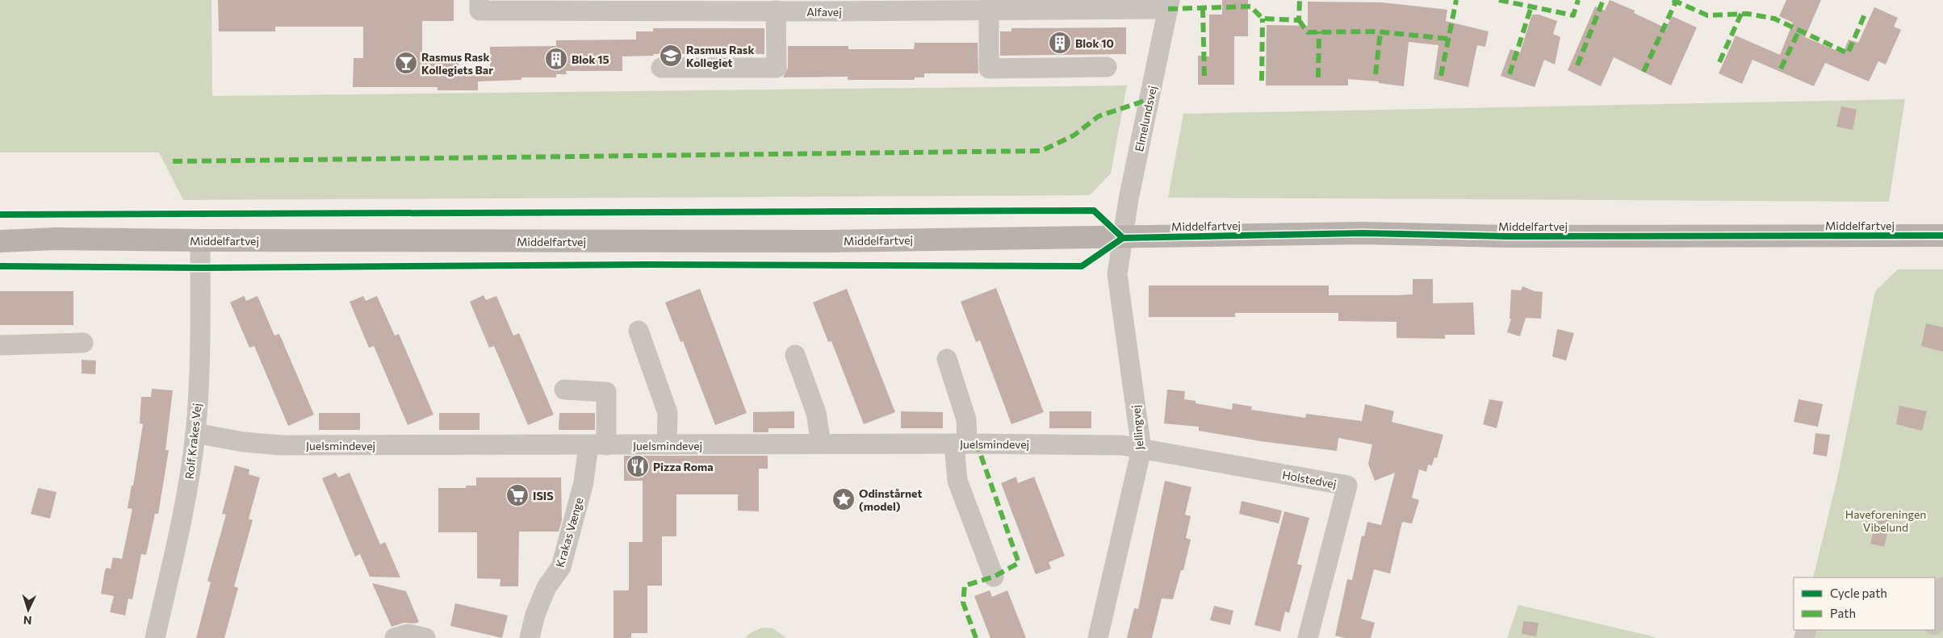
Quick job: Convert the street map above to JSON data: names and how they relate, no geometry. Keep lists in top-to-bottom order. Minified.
{"streets":{"main road":["Middelfartvej"],"street":["Alfavej","Elmelundsvej","Jellingvej","Rolf Krakes Vej","Juelsmindevej","Holstedvej","Krakas Vænge"]},"crossings":[["Alfavej","Elmelundsvej"],["Elmelundsvej","Middelfartvej"],["Elmelundsvej","Jellingvej"],["Middelfartvej","Jellingvej"],["Middelfartvej","Rolf Krakes Vej"],["Jellingvej","Juelsmindevej"],["Jellingvej","Holstedvej"],["Rolf Krakes Vej","Juelsmindevej"],["Juelsmindevej","Holstedvej"],["Juelsmindevej","Krakas Vænge"]],"parks":["Haveforeningen Vibelund"],"places":{"building":["Blok 10","Blok 15"],"school or university":["Rasmus Rask Kollegiet"],"bar":["Rasmus Rask Kollegiets Bar"],"restaurant":["Pizza Roma"],"supermarket":["ISIS"],"place":["Odinstårnet (model)"]},"legend":["Cycle path","Path"],"north":"bottom"}
